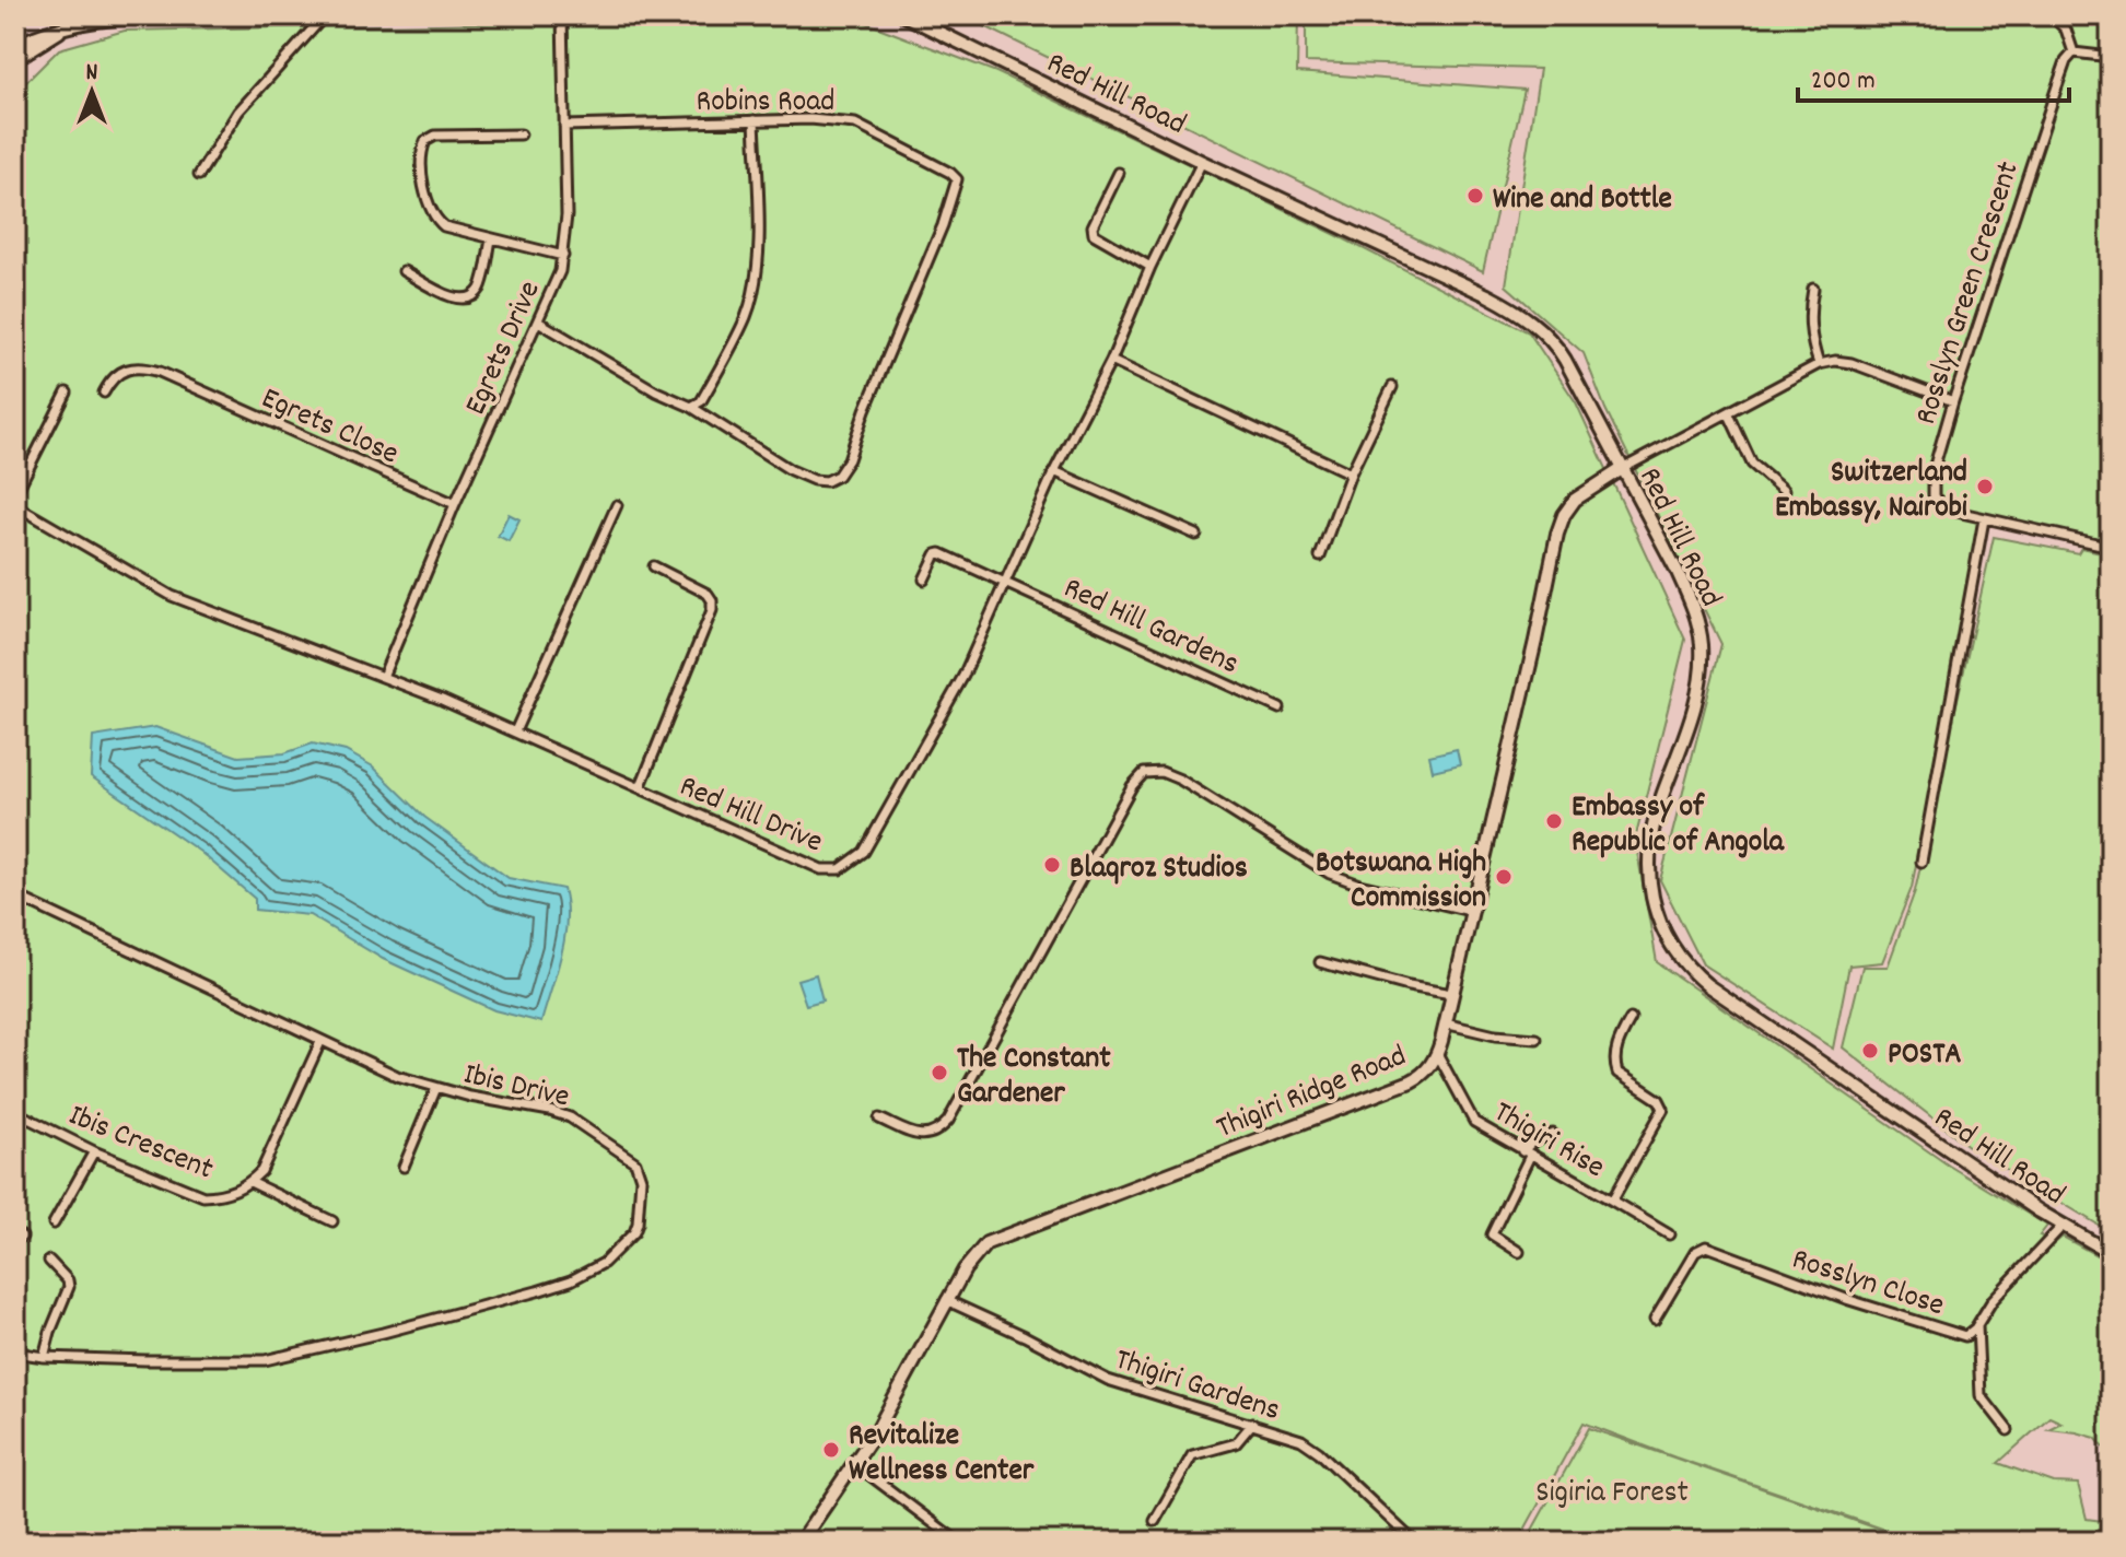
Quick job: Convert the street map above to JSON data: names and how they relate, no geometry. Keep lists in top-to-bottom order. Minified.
{"streets":{"main road":["Red Hill Road","Thigiri Ridge Road"],"street":["Robins Road","Rosslyn Green Crescent","Egrets Drive","Egrets Close","Red Hill Gardens","Red Hill Drive","Ibis Drive","Thigiri Rise","Ibis Crescent","Rosslyn Close","Thigiri Gardens"]},"crossings":[["Red Hill Road","Red Hill Drive"],["Red Hill Road","Thigiri Ridge Road"],["Red Hill Road","Rosslyn Close"],["Robins Road","Egrets Drive"],["Egrets Drive","Egrets Close"],["Egrets Drive","Red Hill Drive"],["Red Hill Gardens","Red Hill Drive"],["Ibis Drive","Ibis Crescent"],["Thigiri Ridge Road","Thigiri Rise"],["Thigiri Ridge Road","Thigiri Gardens"]],"parks":["Sigiria Forest"],"places":["Wine and Bottle","Switzerland Embassy, Nairobi","Embassy of Republic of Angola","Blaqroz Studios","Botswana High Commission","POSTA","The Constant Gardener","Revitalize Wellness Center"],"scale_bar":"200 m","north":"top"}
